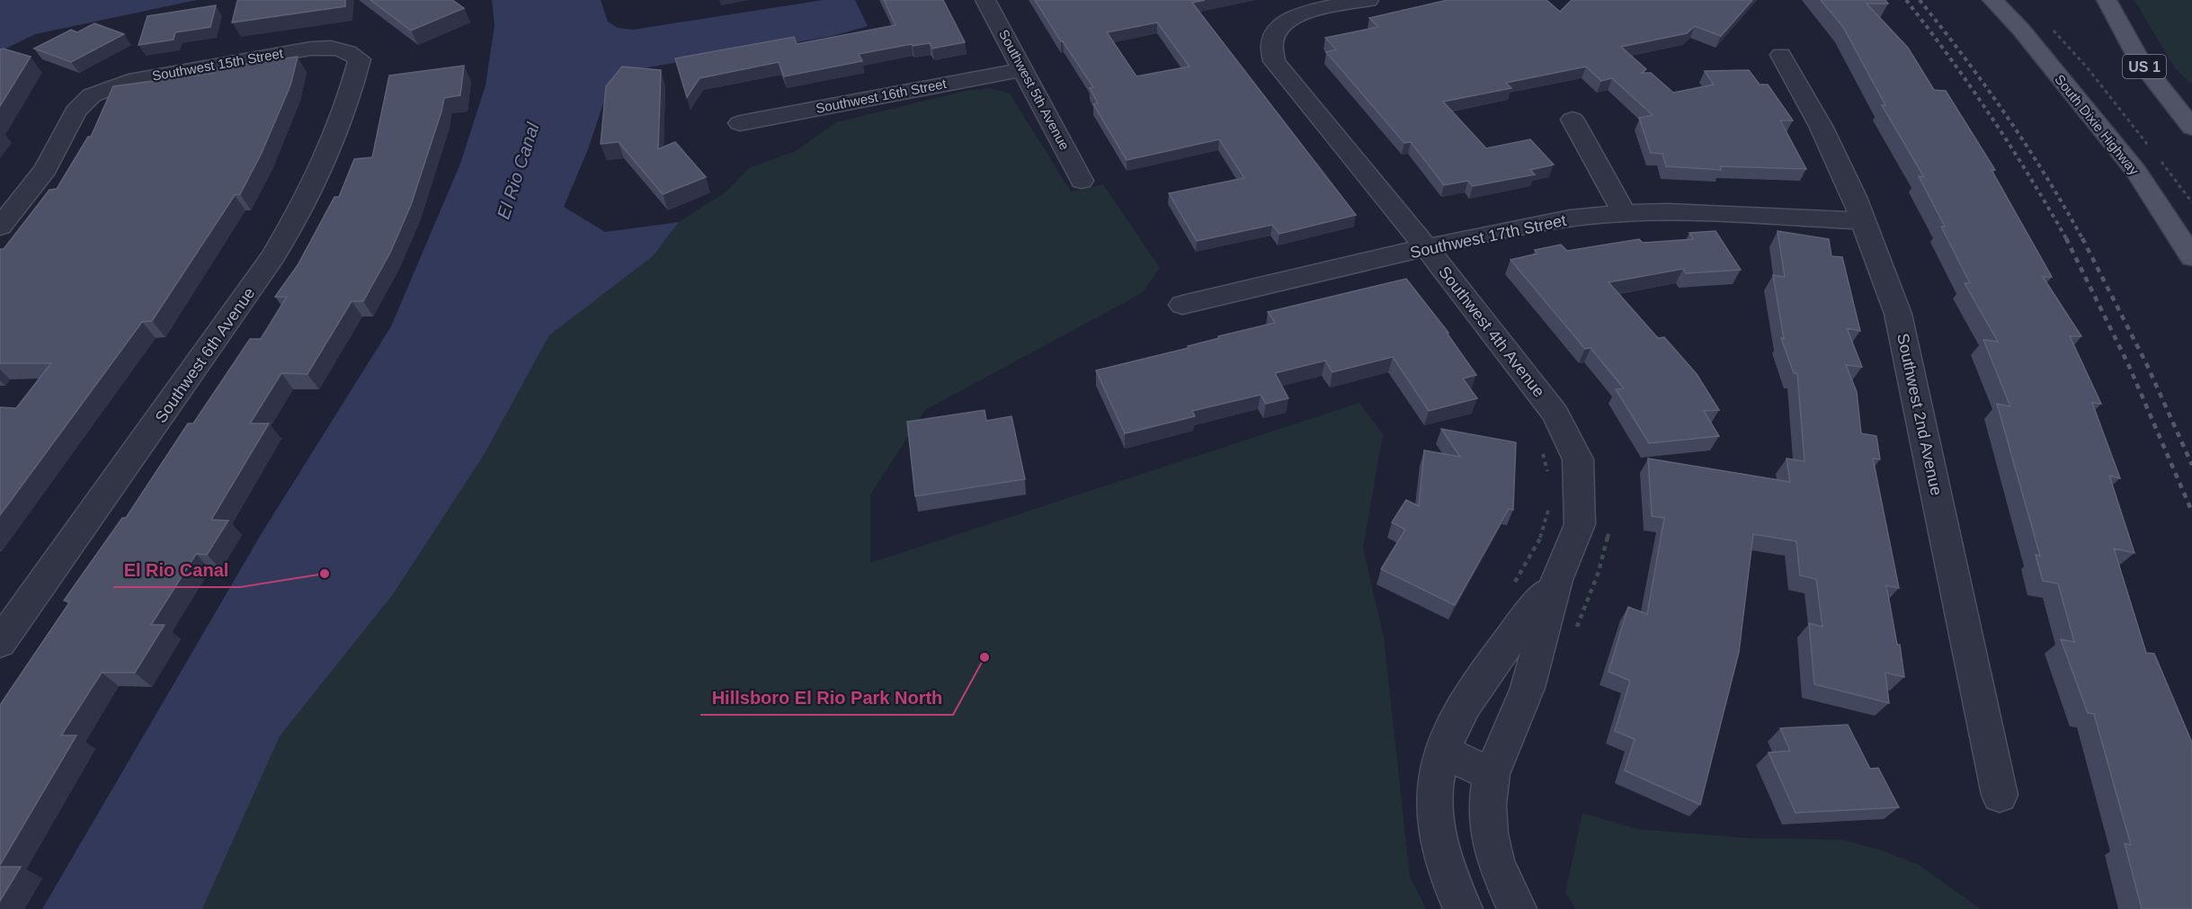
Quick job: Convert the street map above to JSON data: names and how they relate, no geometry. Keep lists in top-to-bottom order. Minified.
{"streets":{"main road":["US 1","South Dixie Highway"],"street":["Southwest 15th Street","Southwest 5th Avenue","Southwest 16th Street","Southwest 17th Street","Southwest 4th Avenue","Southwest 6th Avenue","Southwest 2nd Avenue"]},"crossings":[["Southwest 15th Street","Southwest 6th Avenue"],["Southwest 5th Avenue","Southwest 16th Street"],["Southwest 17th Street","Southwest 4th Avenue"],["Southwest 17th Street","Southwest 2nd Avenue"]],"water":["El Rio Canal"],"places":["El Rio Canal","Hillsboro El Rio Park North"]}
